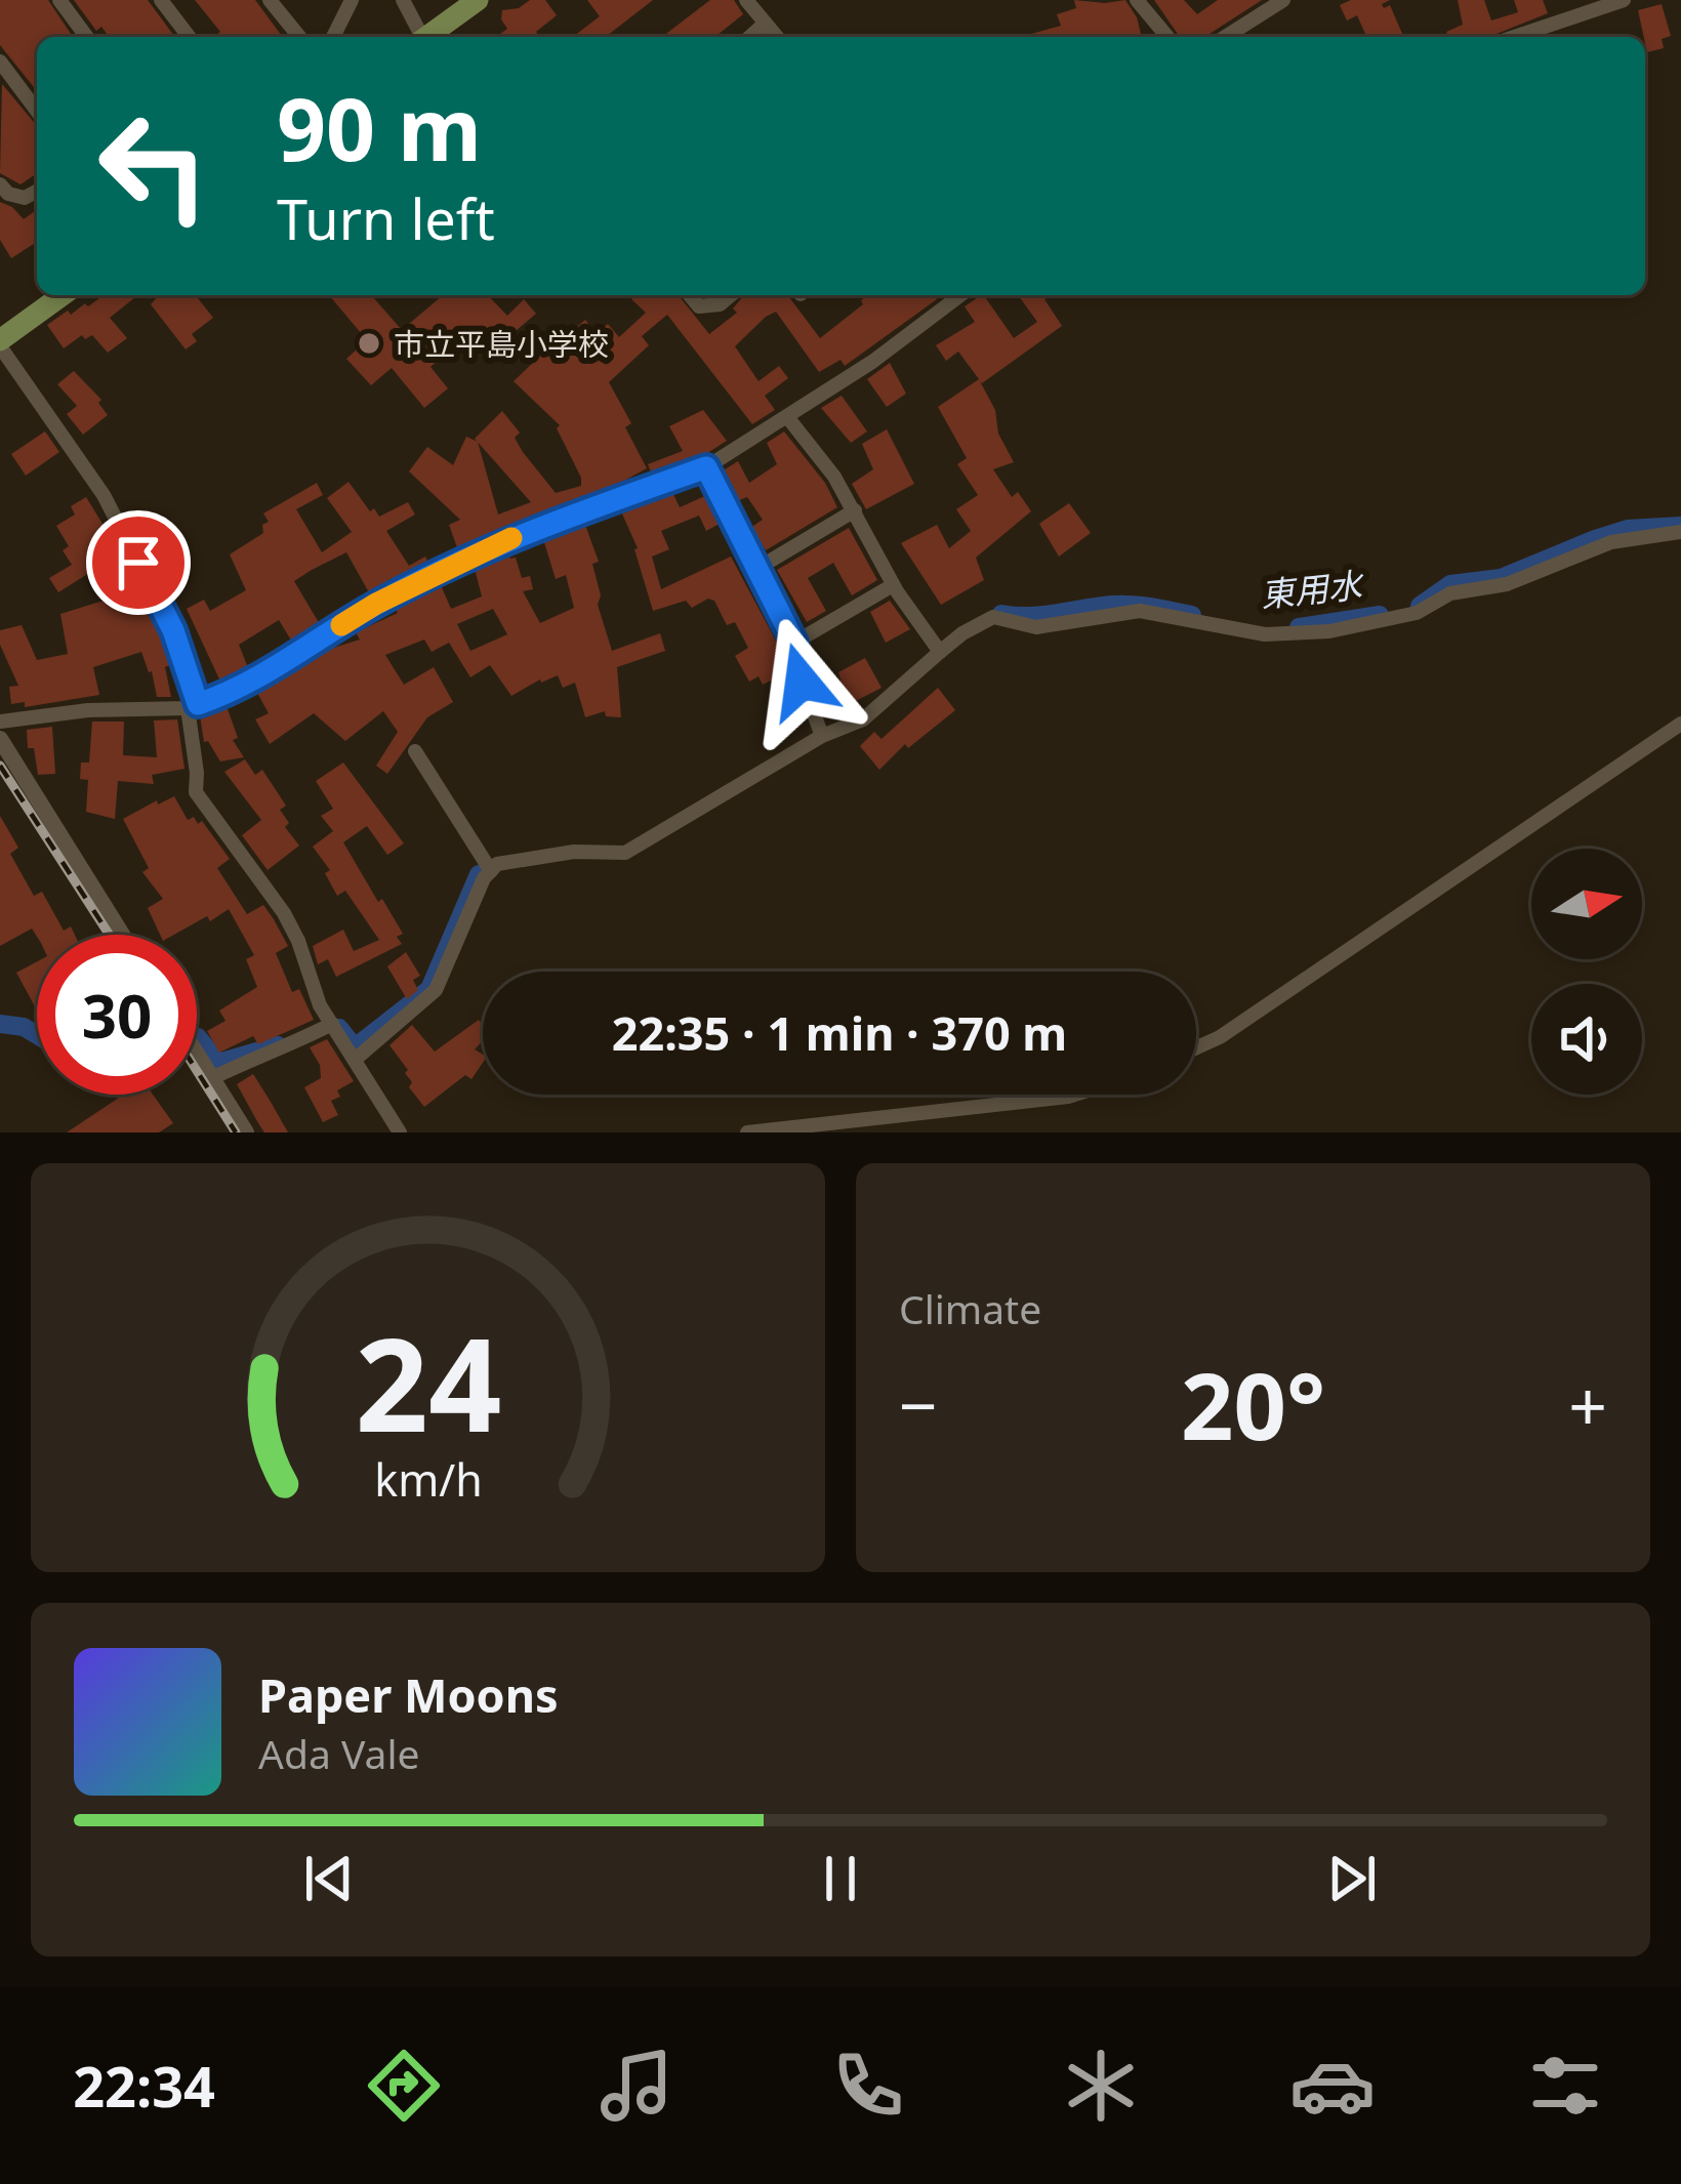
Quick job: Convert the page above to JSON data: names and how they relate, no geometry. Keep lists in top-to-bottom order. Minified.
{"water":["東用水"],"places":["市立平島小学校"],"north":"right","page":{"turn":["90 m","Turn left"],"limit":"30","trip":"22:35 · 1 min · 370 m","tile":"Climate","heat":["−","20°","+"],"song":["Paper Moons","Ada Vale"],"tabs":"22:34","gauge":["24","km/h"]}}
